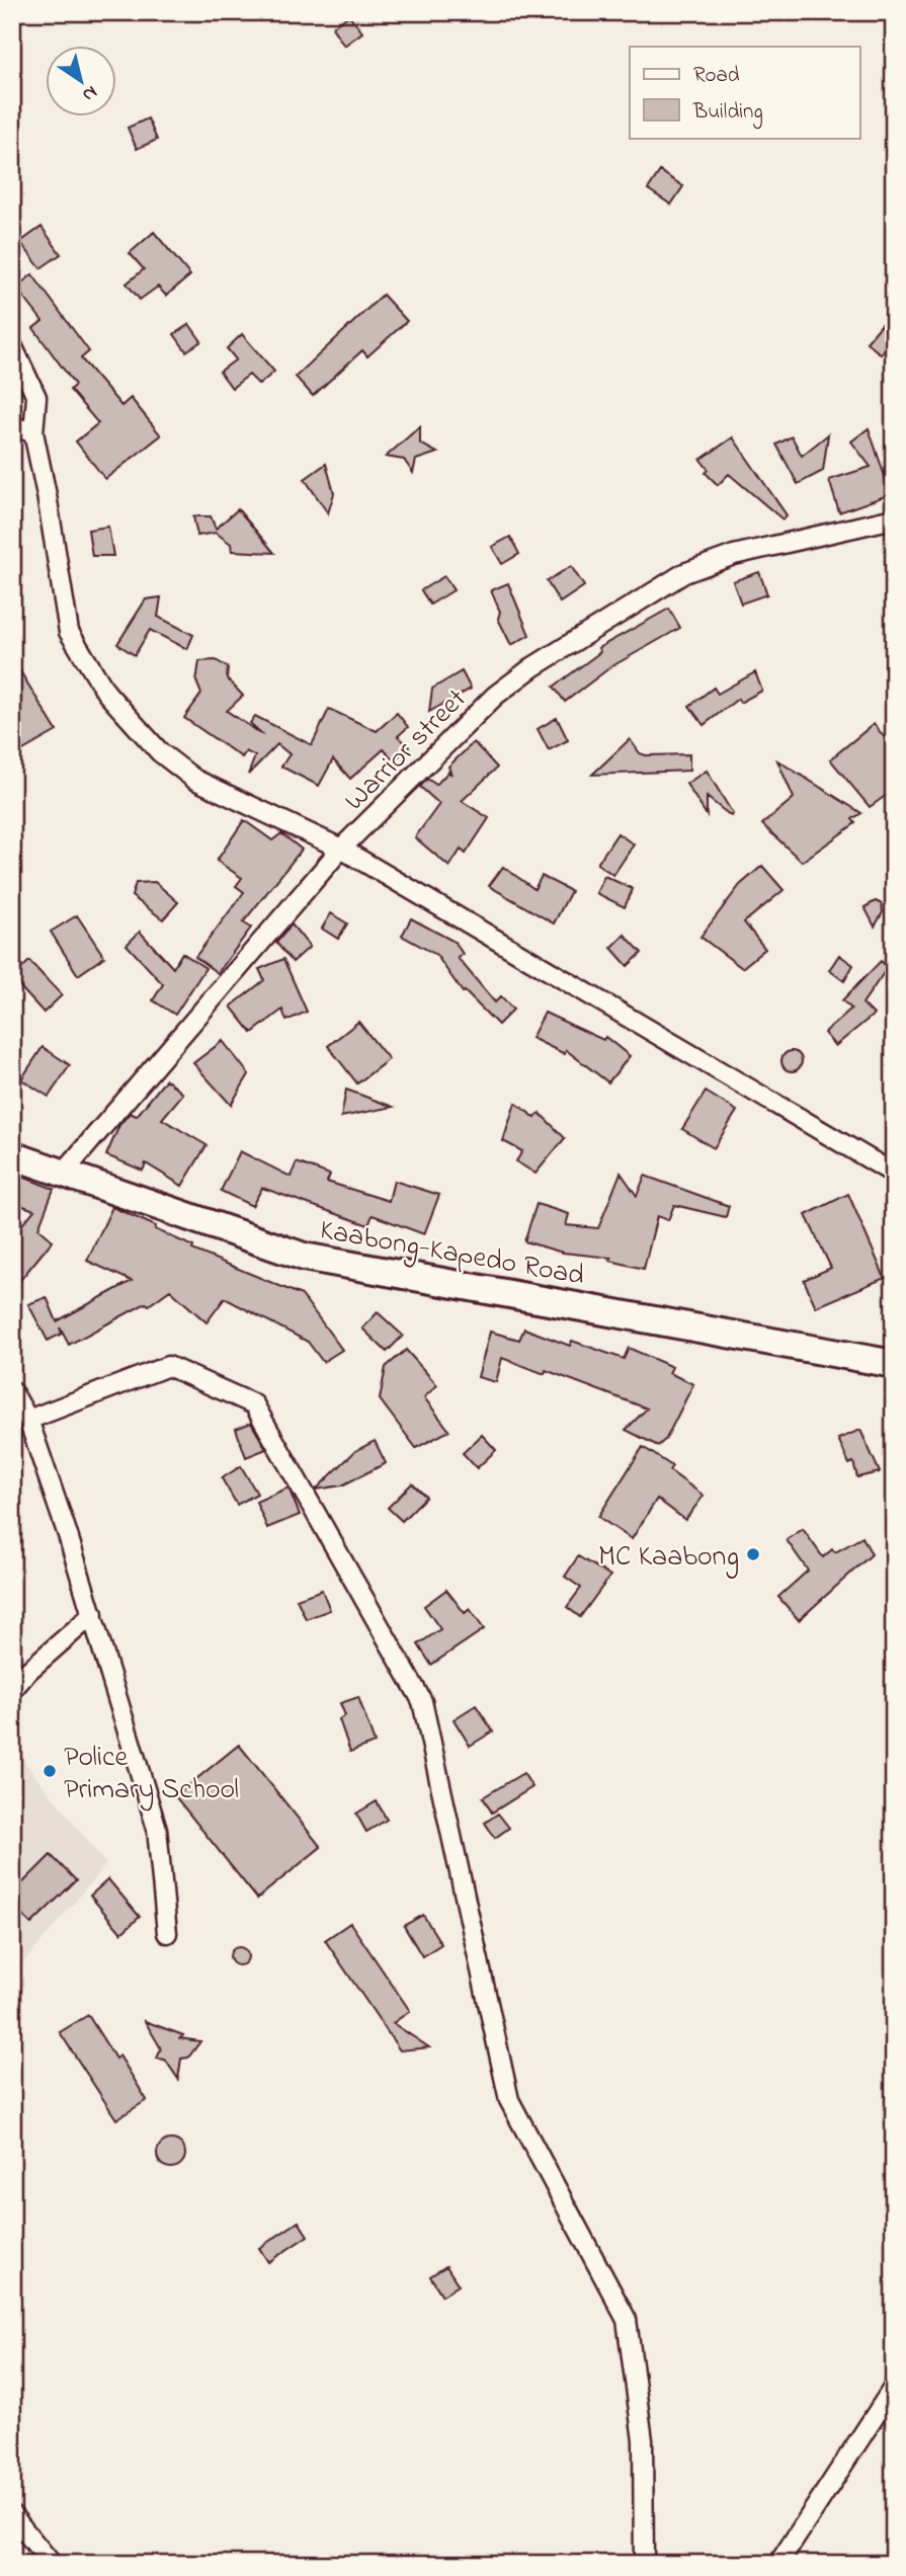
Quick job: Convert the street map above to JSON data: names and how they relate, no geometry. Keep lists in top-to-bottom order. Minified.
{"streets":{"main road":["Kaabong-Kapedo Road"],"street":["Warrior street"]},"crossings":[["Warrior street","Kaabong-Kapedo Road"]],"places":["MC Kaabong","Police Primary School"],"legend":["Road","Building"],"north":"bottom right"}
